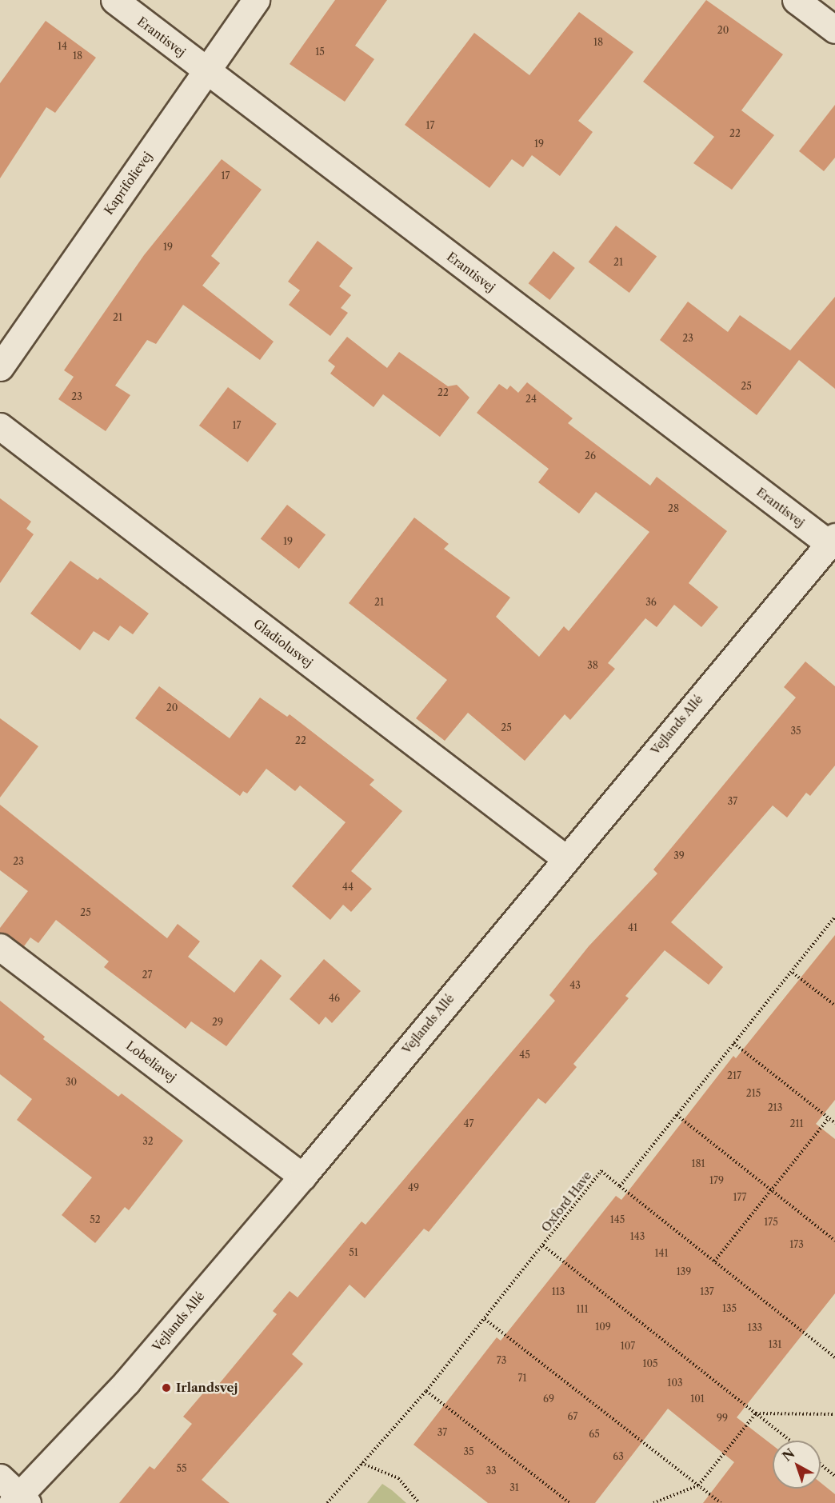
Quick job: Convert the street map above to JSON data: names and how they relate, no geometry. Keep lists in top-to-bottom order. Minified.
{"streets":{"street":["Erantisvej","Kaprifolievej","Gladiolusvej","Vejlands Allé","Lobeliavej"],"path":["Oxford Have"]},"crossings":[["Erantisvej","Kaprifolievej"],["Erantisvej","Vejlands Allé"],["Gladiolusvej","Vejlands Allé"],["Vejlands Allé","Lobeliavej"]],"places":["Irlandsvej"],"house_numbers":["20","18","14","15","18","17","22","19","17","19","21","21","23","25","22","23","24","17","26","28","19","21","36","38","20","25","35","22","37","39","23","44","25","41","27","43","46","29","45","217","30","215","213","47","211","32","181","179","49","177","52","145","175","143","173","51","141","139","113","137","135","111","109","133","131","107","73","105","71","103","69","101","67","99","37","65","35","63","55","33","31"],"north":"top left"}
